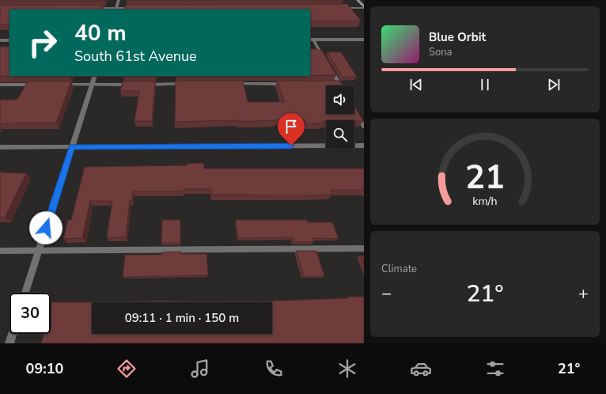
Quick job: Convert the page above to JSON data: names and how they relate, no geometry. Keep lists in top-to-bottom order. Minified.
{"page":{"turn":["40 m","South 61st Avenue"],"song":["Blue Orbit","Sona"],"tile":"Climate","heat":["−","21°","+"],"limit":"30","trip":"09:11 · 1 min · 150 m","tabs":["09:10","21°"],"gauge":["21","km/h"]}}
